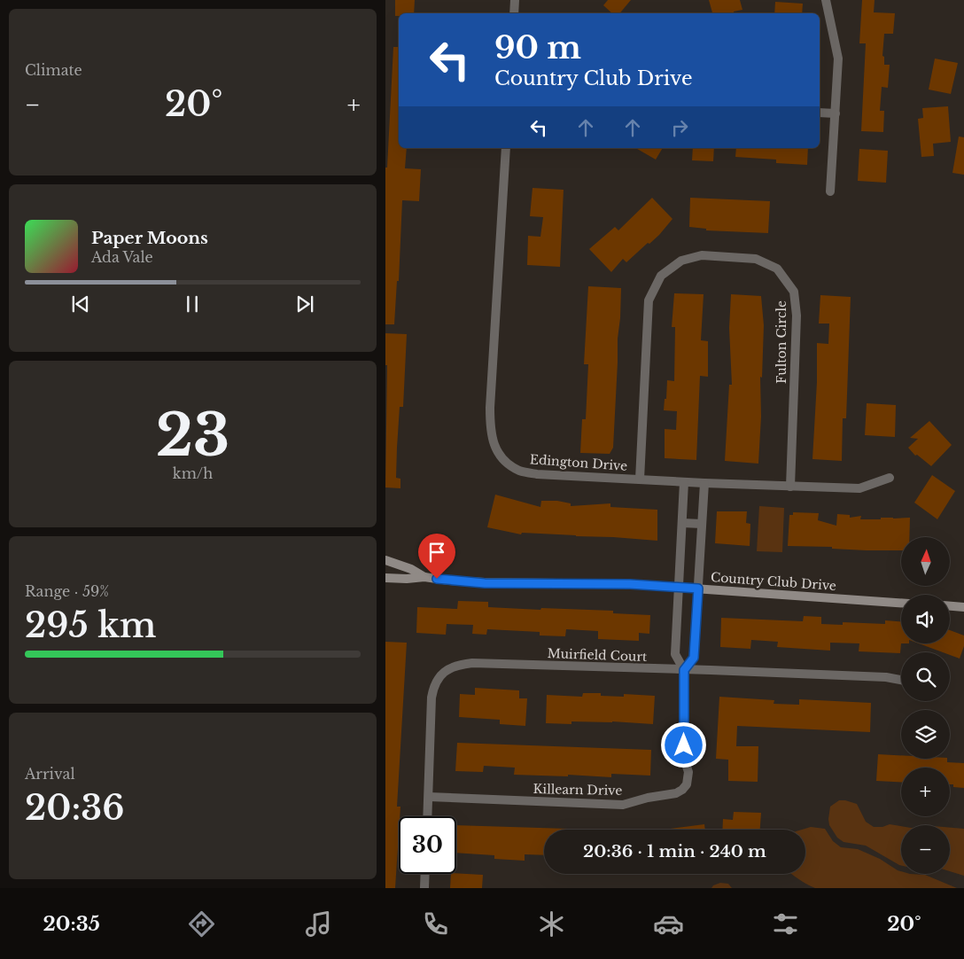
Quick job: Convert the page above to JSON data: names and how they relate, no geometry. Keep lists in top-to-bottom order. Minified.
{"streets":{"street":["Fulton Circle","Edington Drive","Country Club Drive","Muirfield Court","Killearn Drive"]},"crossings":[["Fulton Circle","Edington Drive"],["Edington Drive","Killearn Drive"],["Country Club Drive","Killearn Drive"],["Muirfield Court","Killearn Drive"]],"north":"top","page":{"tile":["Climate",["23","km/h"],["Range · 59%","295 km"],["Arrival","20:36"]],"turn":["90 m","Country Club Drive"],"heat":["−","20°","+"],"song":["Paper Moons","Ada Vale"],"map_buttons":["+","−"],"limit":"30","trip":"20:36 · 1 min · 240 m","tabs":["20:35","20°"]}}
